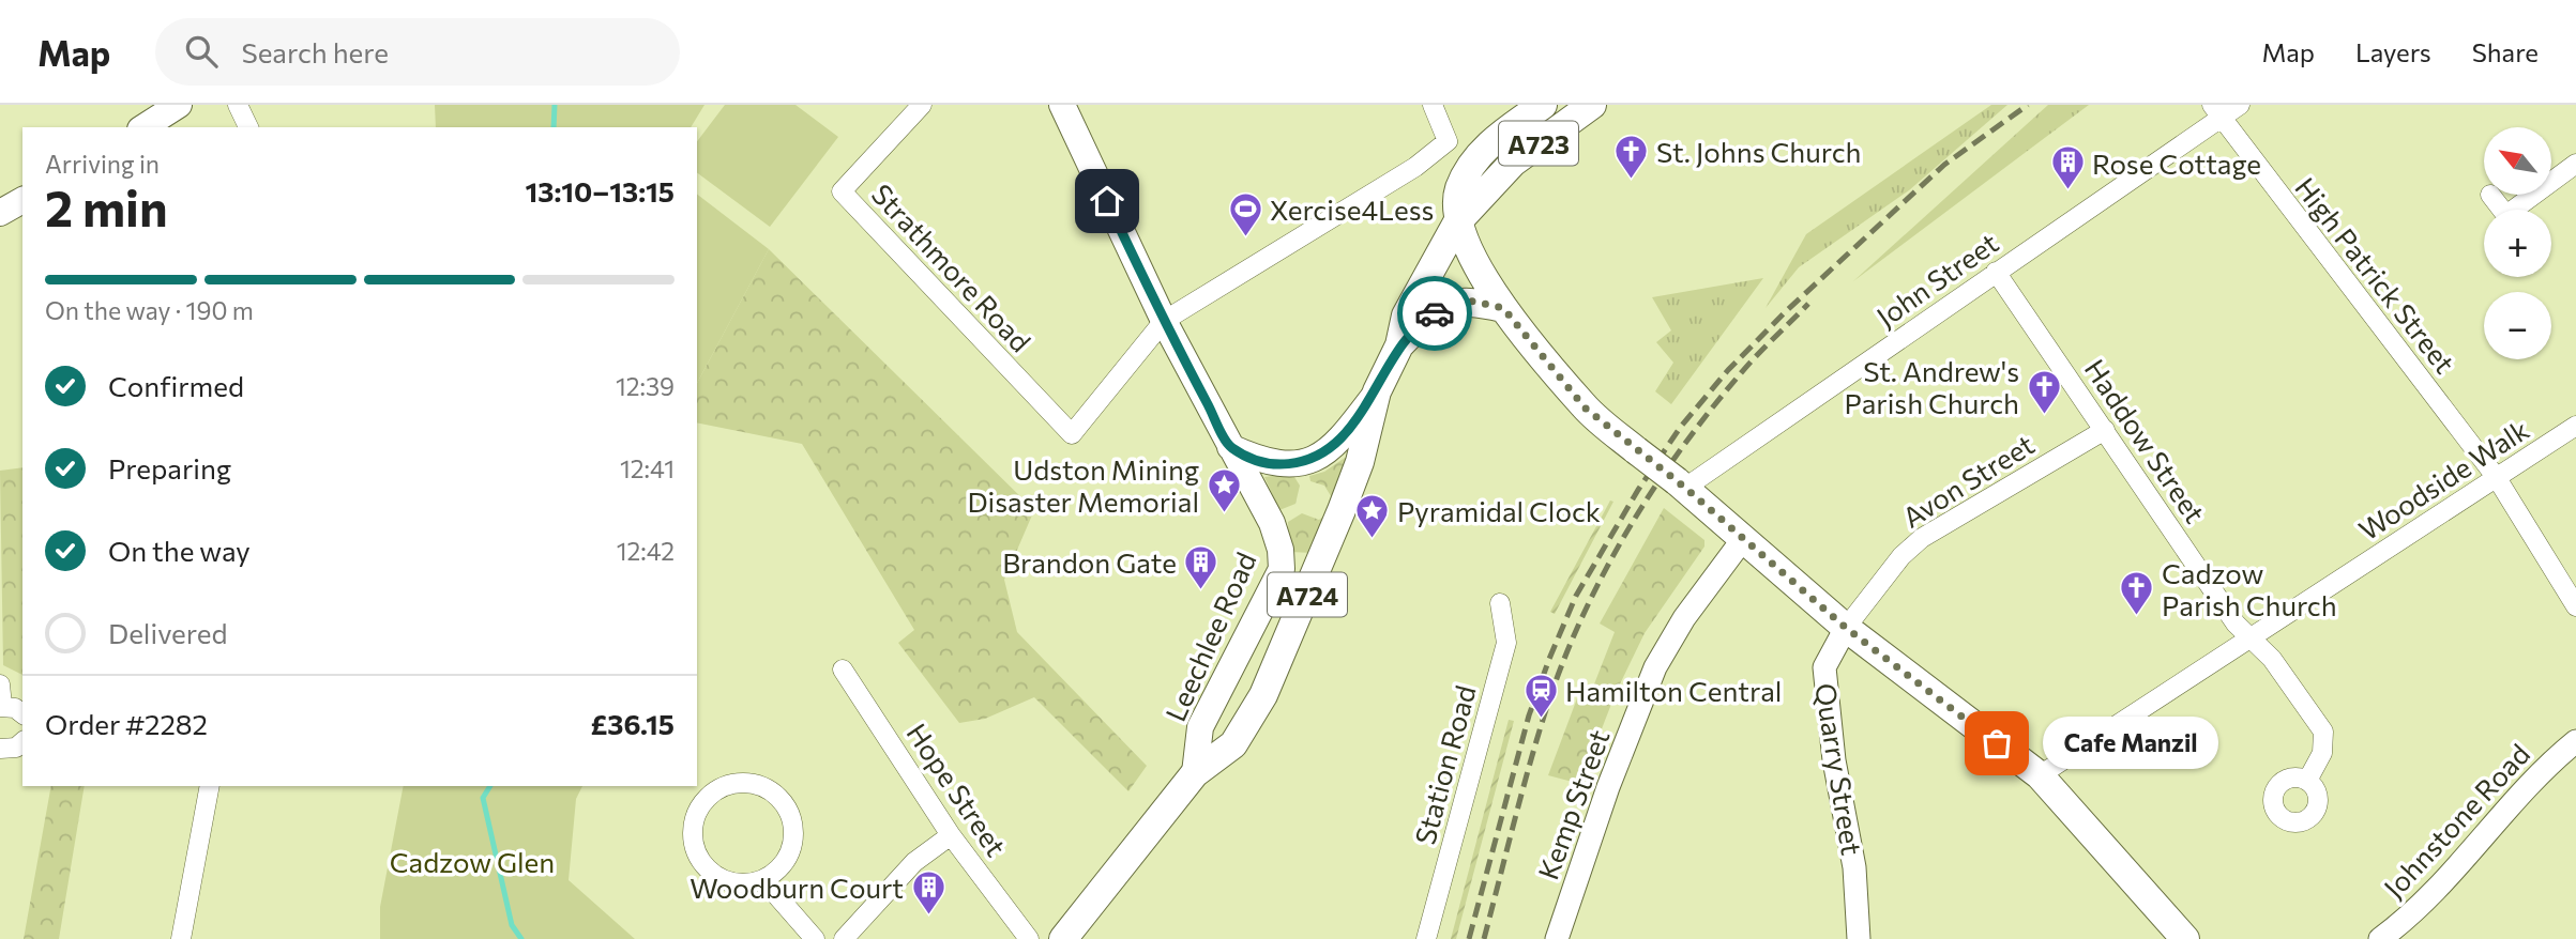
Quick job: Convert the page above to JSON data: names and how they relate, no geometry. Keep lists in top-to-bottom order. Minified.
{"streets":{"main road":["A723","A724","Leechlee Road"],"street":["Strathmore Road","High Patrick Street","John Street","Haddow Street","Woodside Walk","Avon Street","Station Road","Quarry Street","Hope Street","Kemp Street","Johnstone Road"]},"crossings":[["A723","John Street"],["A723","Woodside Walk"],["A723","Avon Street"],["A723","A724"],["A723","Quarry Street"],["A723","Kemp Street"],["Strathmore Road","Leechlee Road"],["High Patrick Street","John Street"],["High Patrick Street","Woodside Walk"],["John Street","Haddow Street"],["Haddow Street","Woodside Walk"],["Haddow Street","Avon Street"],["Avon Street","Quarry Street"],["A724","Leechlee Road"]],"parks":["Cadzow Glen"],"places":{"church":["St. Johns Church","St. Andrew's Parish Church","Cadzow Parish Church"],"building":["Rose Cottage","Brandon Gate","Woodburn Court"],"sports":["Xercise4Less"],"place":["Udston Mining Disaster Memorial","Pyramidal Clock"],"station":["Hamilton Central"],"other":["Cafe Manzil"]},"north":"top left","page":{"header":"Map","search":"Search here","nav":["Map","Layers","Share"],"map_buttons":["+","−"],"heading":["2 min","Arriving in","13:10–13:15"],"panel":["Order #2282","£36.15"],"bar":"On the way · 190 m","list":[["Confirmed","12:39"],["Preparing","12:41"],["On the way","12:42"],"Delivered"],"bubble":"Cafe Manzil"}}
